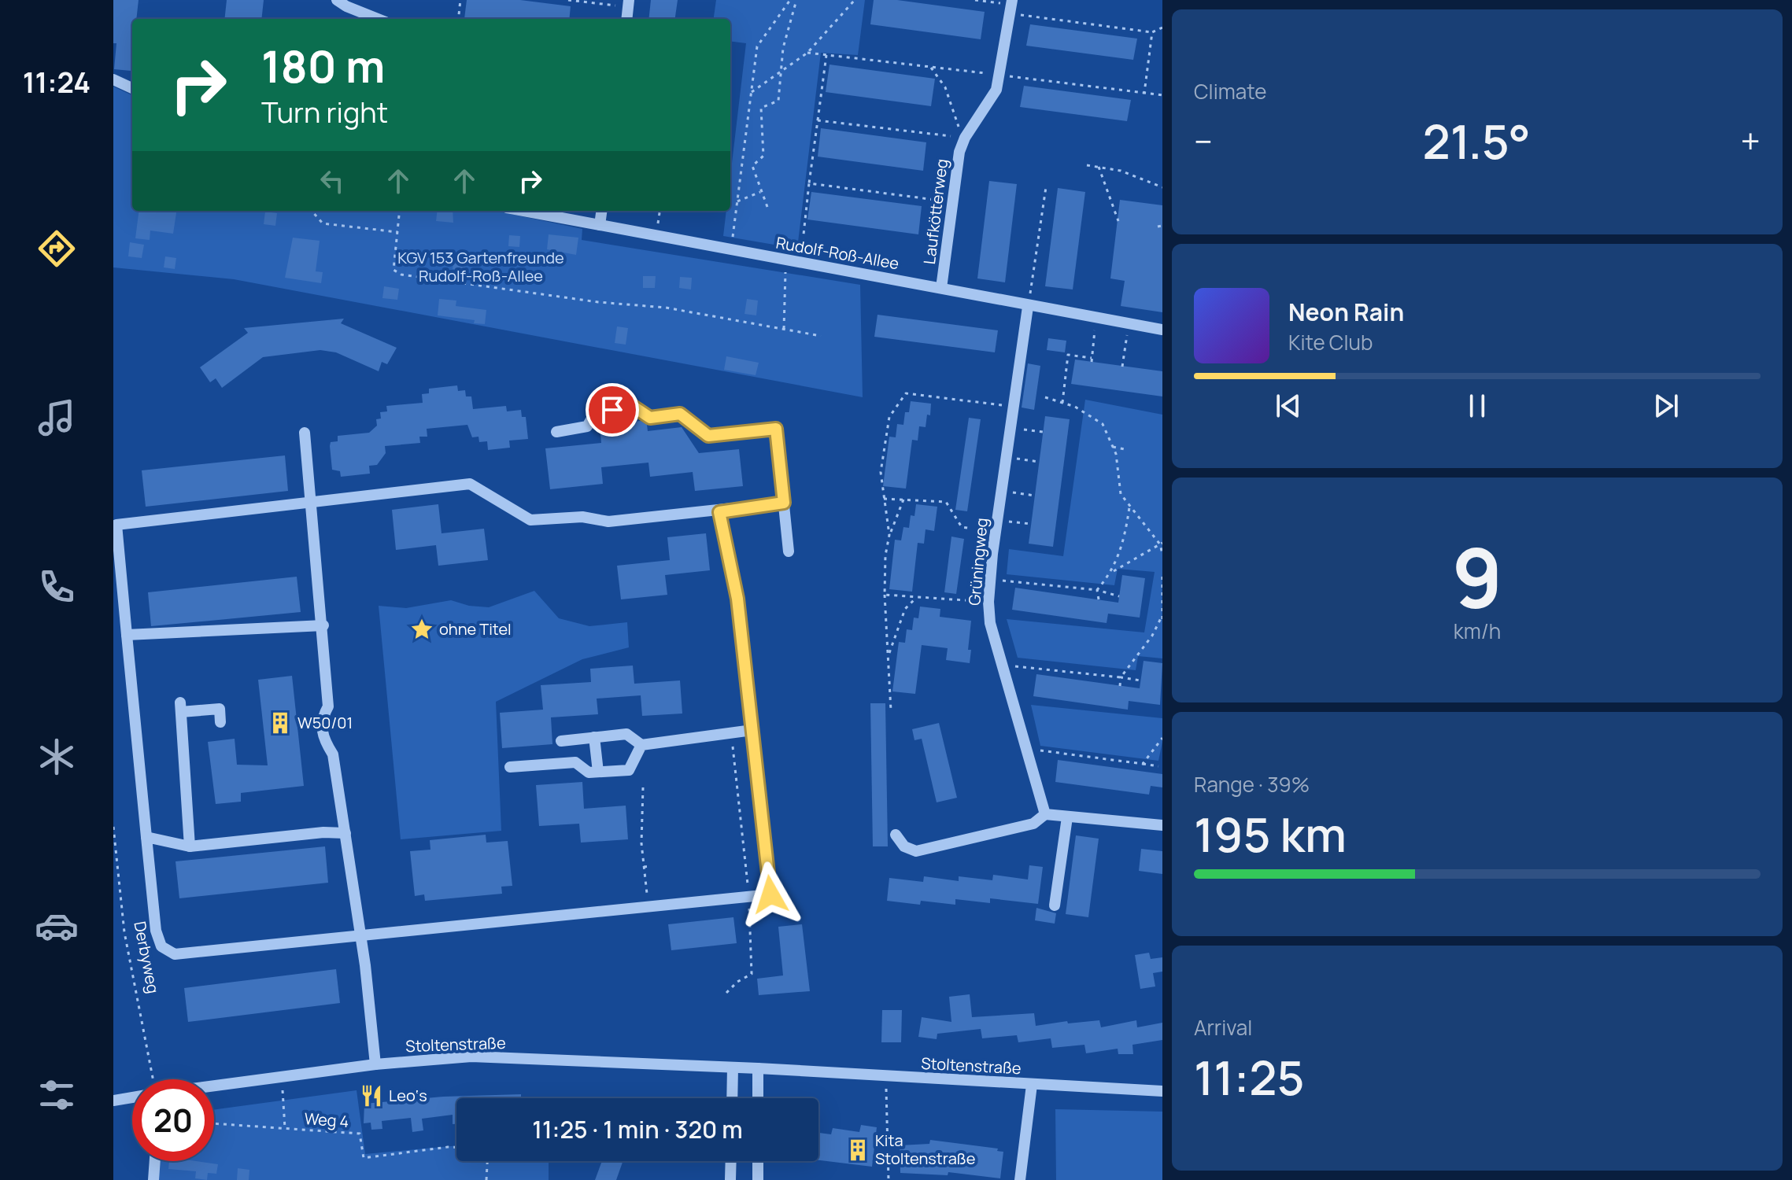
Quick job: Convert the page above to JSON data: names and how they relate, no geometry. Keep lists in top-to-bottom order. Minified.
{"streets":{"street":["Laufkötterweg","Rudolf-Roß-Allee","Grüningweg","Stoltenstraße"],"path":["Derbyweg","Weg 4"]},"crossings":[["Laufkötterweg","Rudolf-Roß-Allee"],["Rudolf-Roß-Allee","Grüningweg"]],"parks":["KGV 153 Gartenfreunde Rudolf-Roß-Allee"],"places":{"place":["ohne Titel"],"building":["W50/01","Kita Stoltenstraße"],"restaurant":["Leo‘s"]},"page":{"tabs":"11:24","tile":["Climate",["9","km/h"],["Range · 39%","195 km"],["Arrival","11:25"]],"turn":["180 m","Turn right"],"heat":["−","21.5°","+"],"song":["Neon Rain","Kite Club"],"limit":"20","trip":"11:25 · 1 min · 320 m"}}
